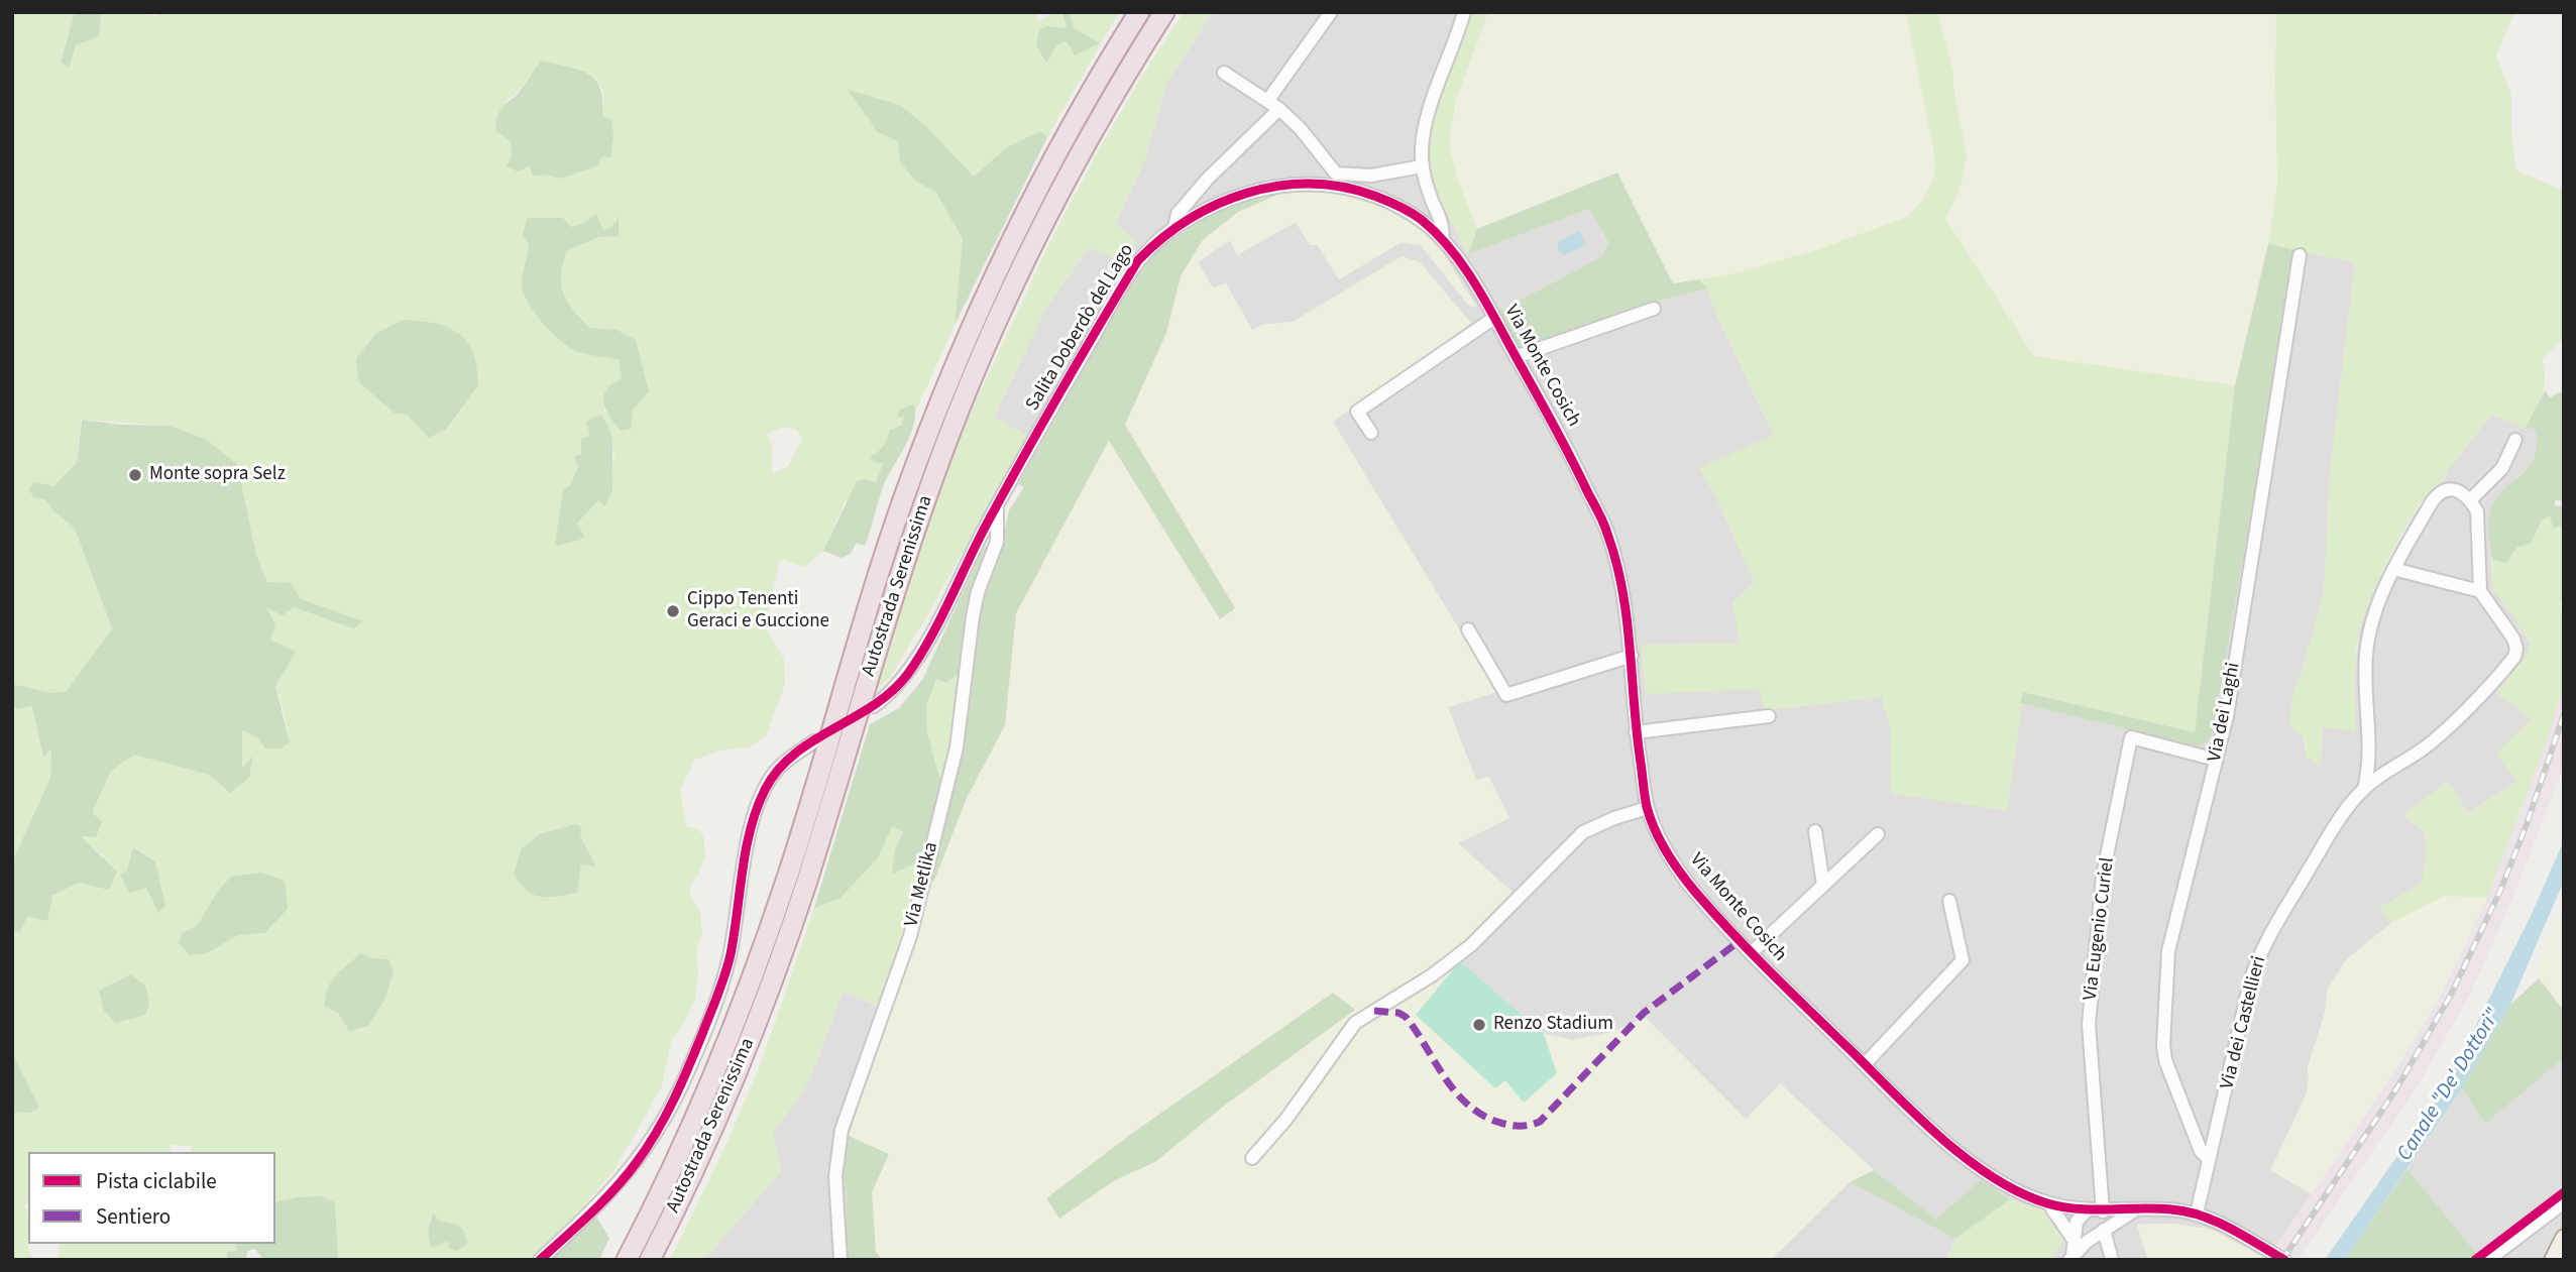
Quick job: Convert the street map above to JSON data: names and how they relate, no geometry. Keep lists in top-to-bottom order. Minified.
{"streets":{"highway":["Autostrada Serenissima"],"street":["Salita Doberdò del Lago","Via Monte Cosich","Via dei Laghi","Via Metlika","Via Eugenio Curiel","Via dei Castellieri"]},"crossings":[["Salita Doberdò del Lago","Via Monte Cosich"],["Salita Doberdò del Lago","Via Metlika"],["Via Monte Cosich","Via Eugenio Curiel"],["Via Monte Cosich","Via dei Castellieri"],["Via dei Laghi","Via Eugenio Curiel"],["Via dei Laghi","Via dei Castellieri"]],"water":["Canale \"De' Dottori\""],"places":["Monte sopra Selz","Cippo Tenenti Geraci e Guccione","Renzo Stadium"],"legend":["Pista ciclabile","Sentiero"]}
